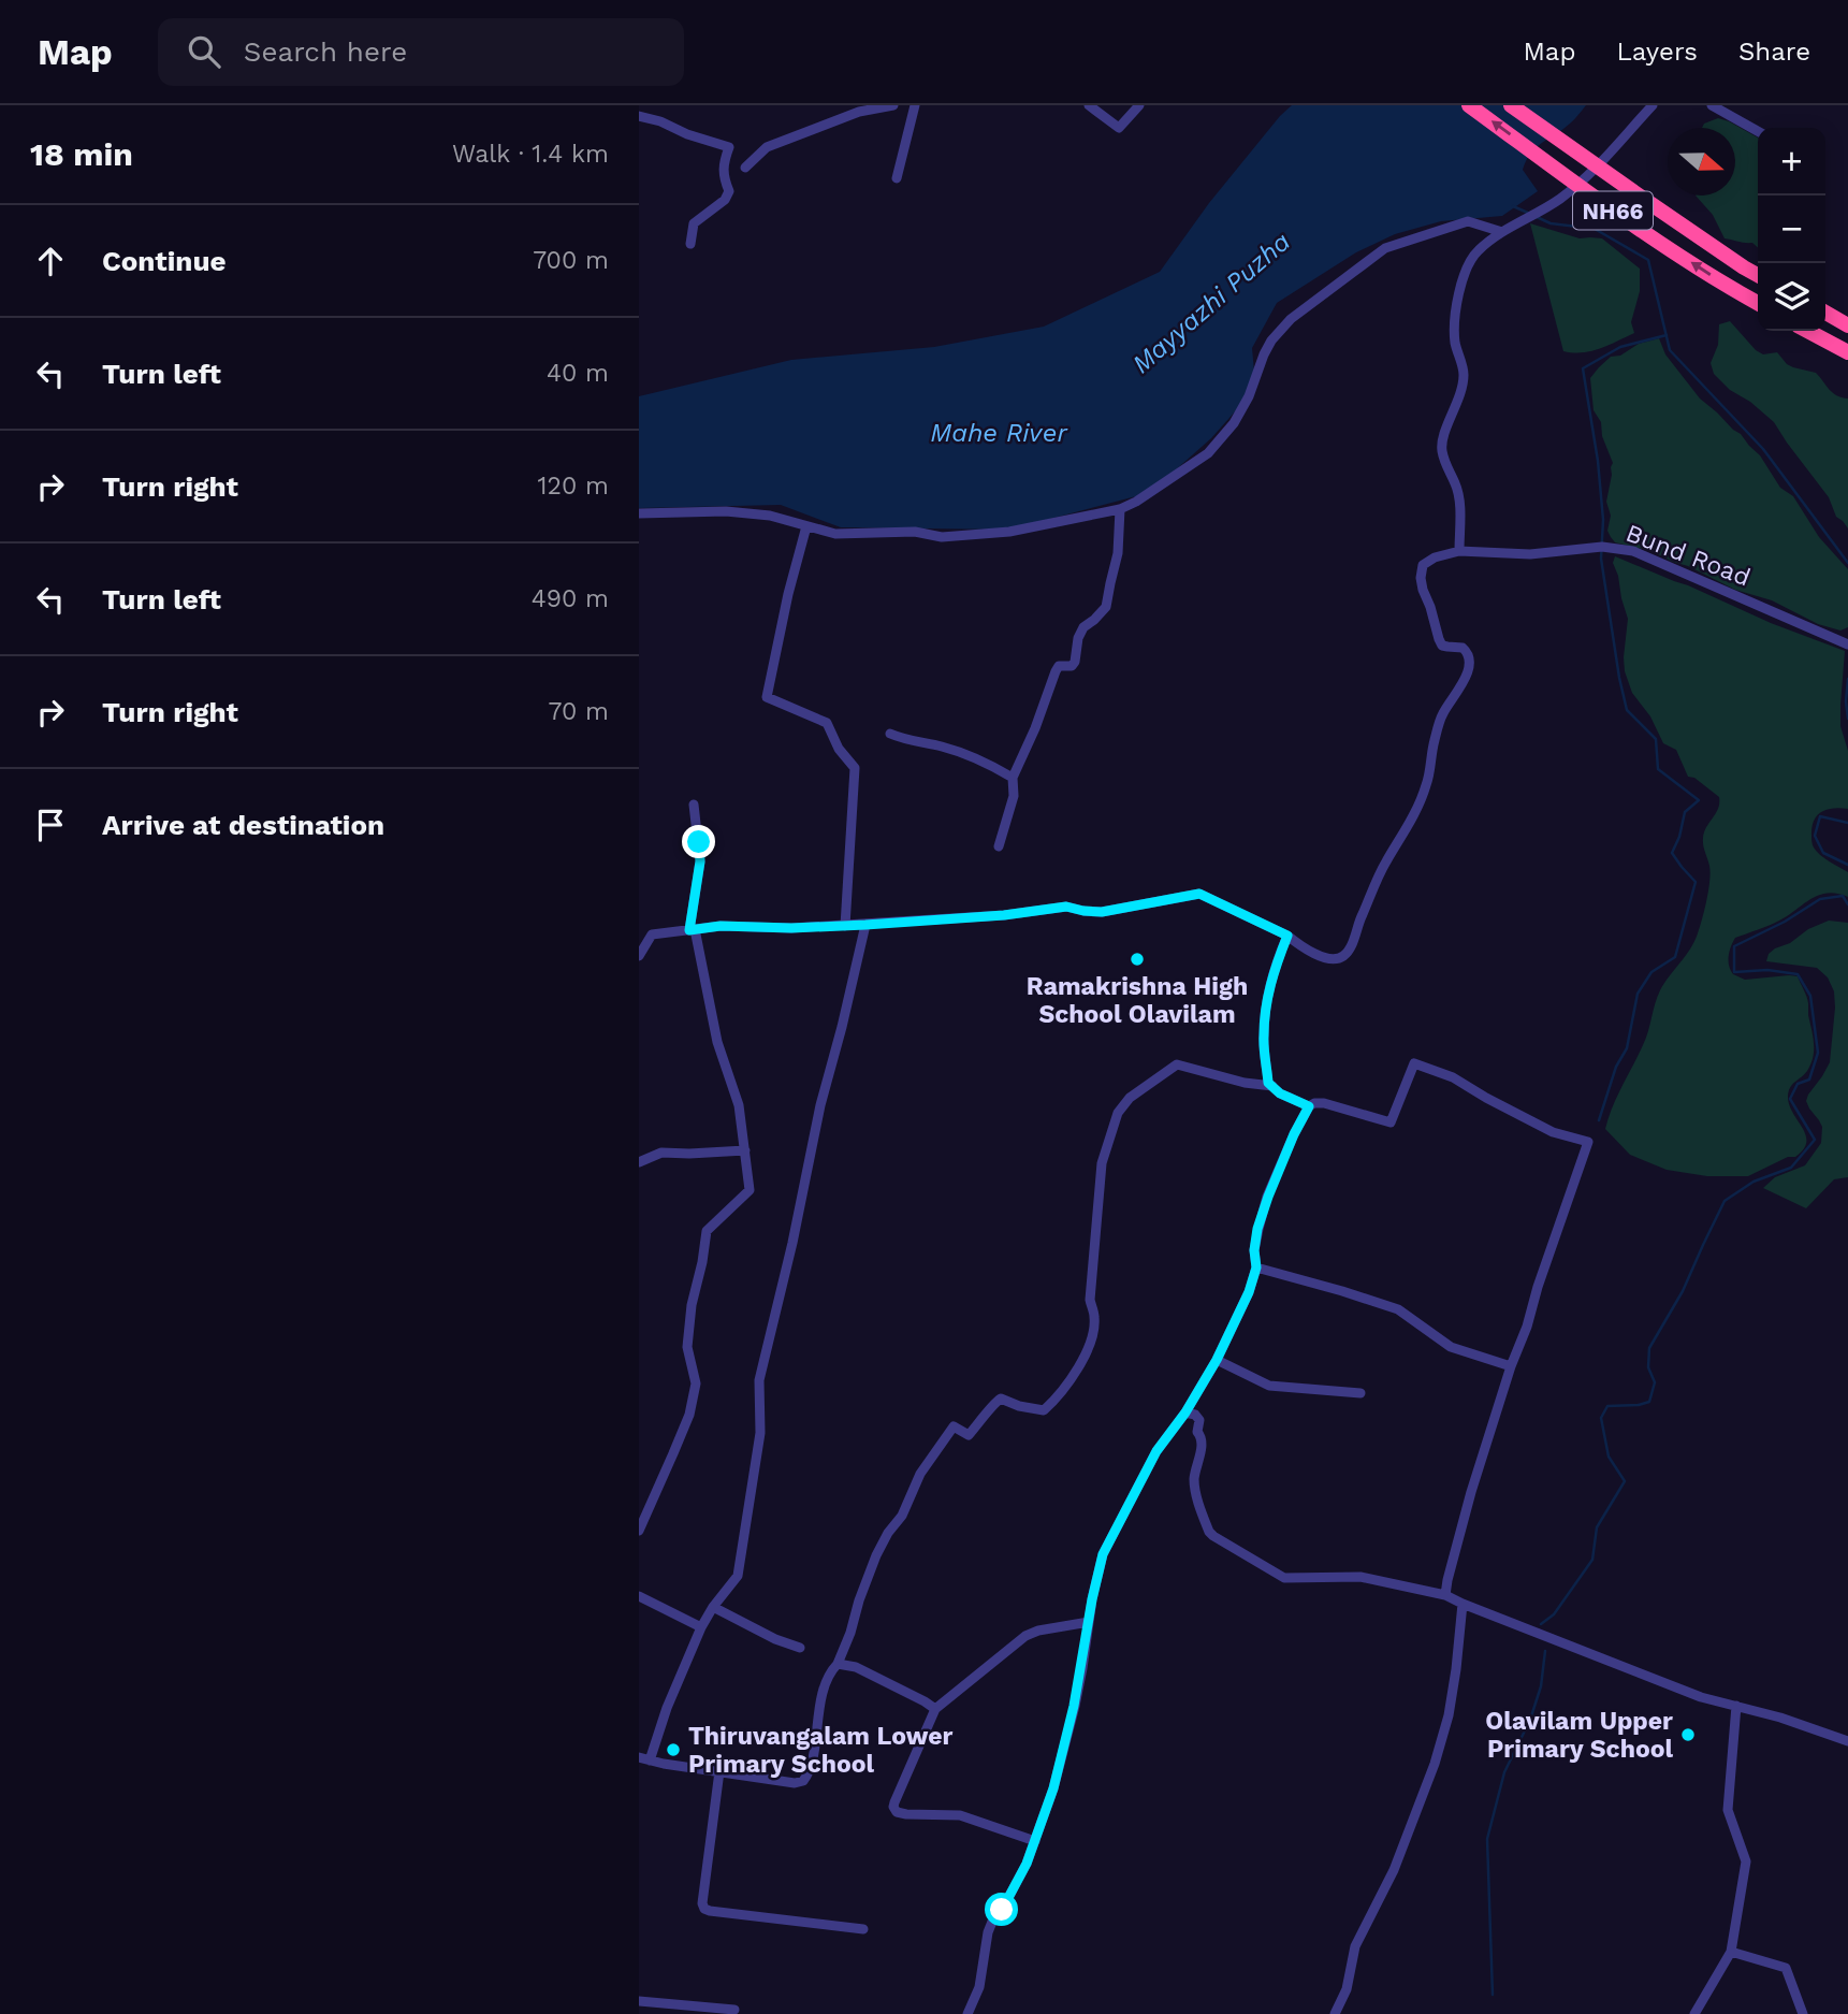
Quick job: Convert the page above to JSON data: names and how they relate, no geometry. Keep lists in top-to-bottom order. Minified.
{"streets":{"highway":["NH66"],"street":["Bund Road"]},"water":["Mayyazhi Puzha","Mahe River"],"places":["Ramakrishna High School Olavilam","Olavilam Upper Primary School","Thiruvangalam Lower Primary School"],"north":"right","page":{"header":"Map","search":"Search here","nav":["Map","Layers","Share"],"heading":["18 min","Walk · 1.4 km"],"map_buttons":["+","−"],"list":[["Continue","700 m"],["Turn left","40 m"],["Turn right","120 m"],["Turn left","490 m"],["Turn right","70 m"],"Arrive at destination"]}}
